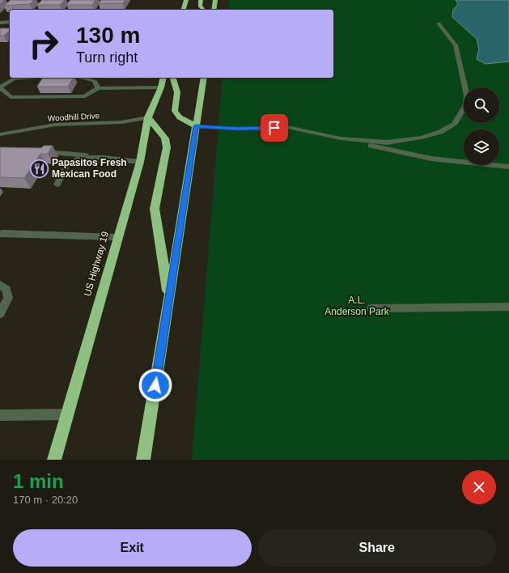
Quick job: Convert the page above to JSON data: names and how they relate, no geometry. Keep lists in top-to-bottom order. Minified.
{"streets":{"highway":["US Highway 19"],"street":["Woodhill Drive"]},"crossings":[["Woodhill Drive","US Highway 19"]],"parks":["A.L. Anderson Park"],"places":{"restaurant":["Papasitos Fresh Mexican Food"]},"page":{"turn":["130 m","Turn right"],"heading":["1 min","170 m · 20:20"],"buttons":["Exit","Share"]}}
